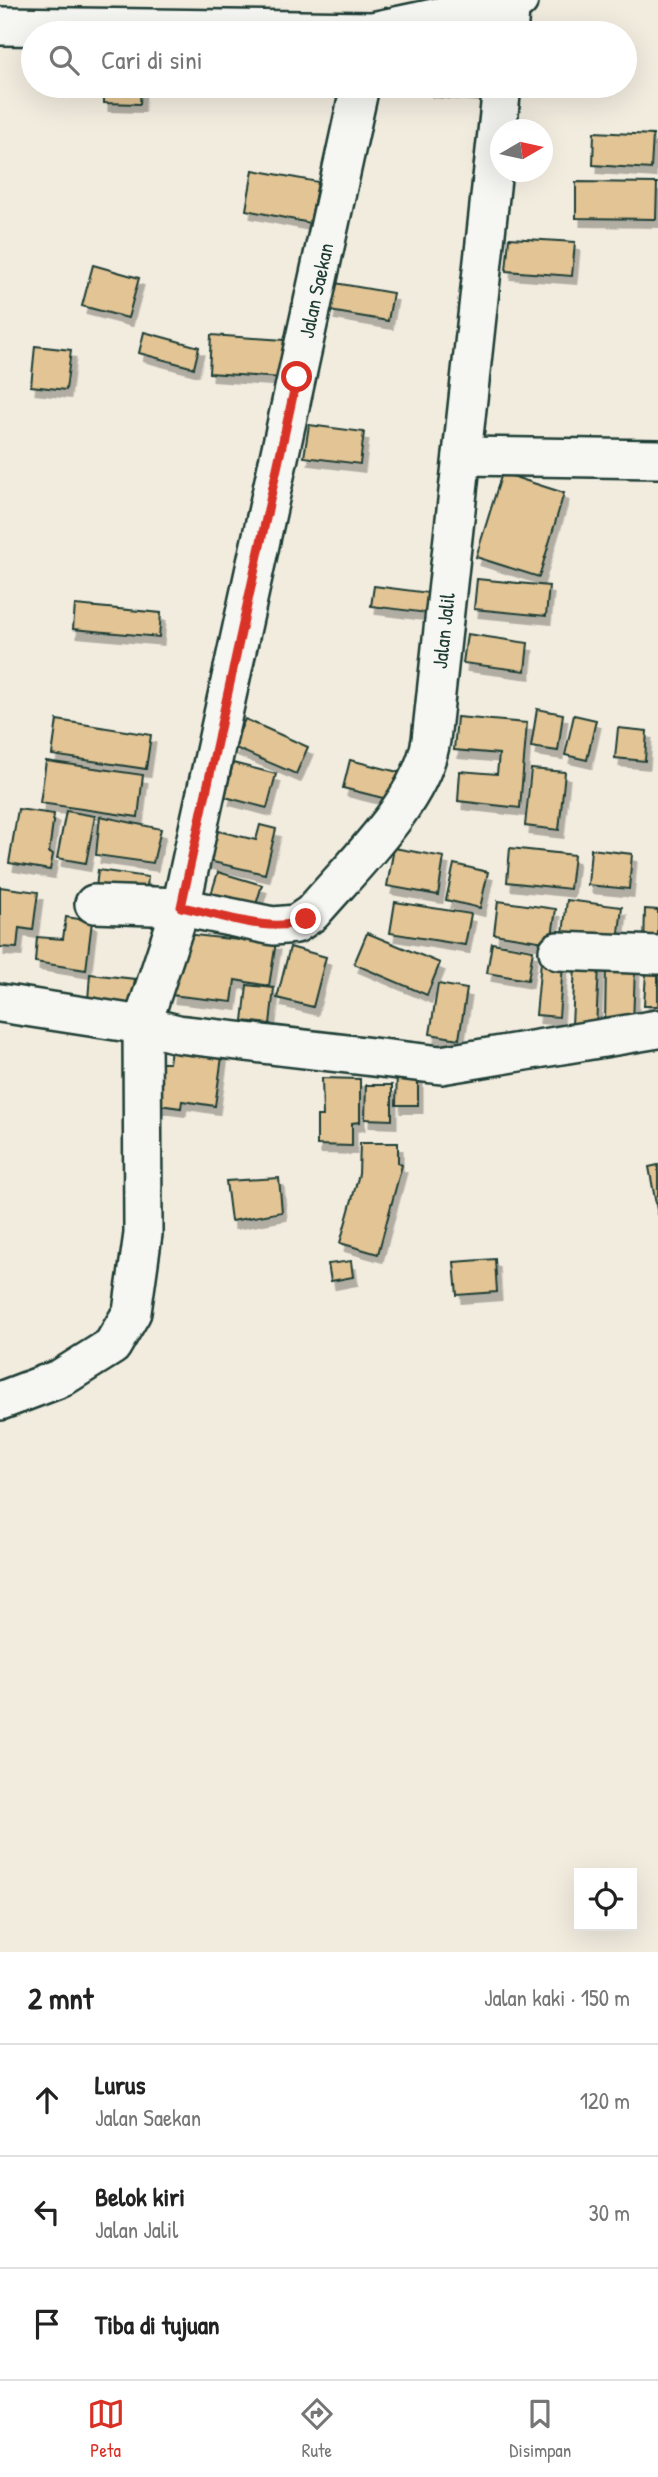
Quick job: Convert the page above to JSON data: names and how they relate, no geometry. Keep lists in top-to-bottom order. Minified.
{"streets":{"street":["Jalan Saekan","Jalan Jalil"]},"crossings":[["Jalan Saekan","Jalan Jalil"]],"north":"right","page":{"search":"Cari di sini","heading":["2 mnt","Jalan kaki · 150 m"],"list":[["Lurus","Jalan Saekan","120 m"],["Belok kiri","Jalan Jalil","30 m"],"Tiba di tujuan"],"nav":["Peta","Rute","Disimpan"]}}
